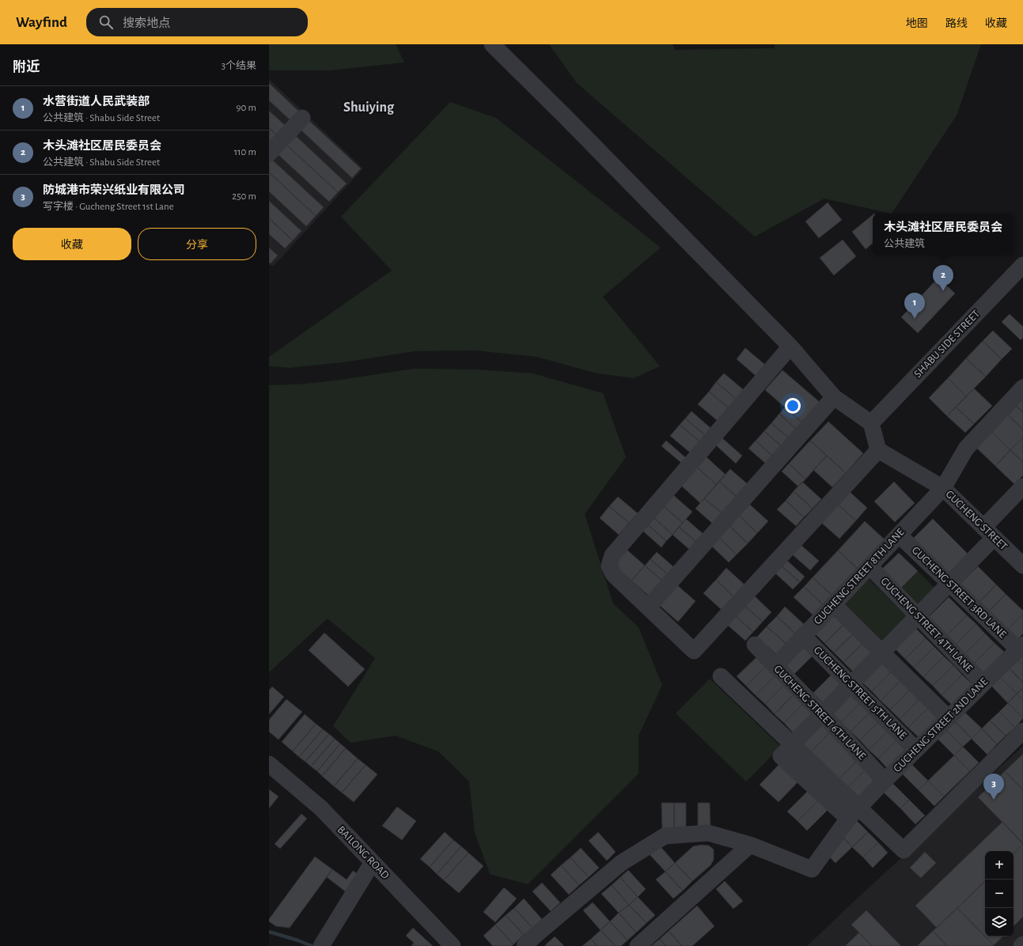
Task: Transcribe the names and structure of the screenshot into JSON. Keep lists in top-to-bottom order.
{
  "streets": {
    "street": [
      "SHABU SIDE STREET",
      "GUCHENG STREET",
      "GUCHENG STREET 8TH LANE",
      "GUCHENG STREET 3RD LANE",
      "GUCHENG STREET 4TH LANE",
      "GUCHENG STREET 5TH LANE",
      "GUCHENG STREET 6TH LANE",
      "GUCHENG STREET 2ND LANE",
      "BAILONG ROAD"
    ]
  },
  "crossings": [
    ["GUCHENG STREET", "GUCHENG STREET 8TH LANE"],
    ["GUCHENG STREET 8TH LANE", "GUCHENG STREET 3RD LANE"],
    ["GUCHENG STREET 8TH LANE", "GUCHENG STREET 4TH LANE"],
    ["GUCHENG STREET 8TH LANE", "GUCHENG STREET 5TH LANE"],
    ["GUCHENG STREET 8TH LANE", "GUCHENG STREET 6TH LANE"],
    ["GUCHENG STREET 3RD LANE", "GUCHENG STREET 2ND LANE"],
    ["GUCHENG STREET 4TH LANE", "GUCHENG STREET 2ND LANE"],
    ["GUCHENG STREET 5TH LANE", "GUCHENG STREET 2ND LANE"],
    ["GUCHENG STREET 6TH LANE", "GUCHENG STREET 2ND LANE"]
  ],
  "districts": ["Shuiying"],
  "page": {
    "header": "Wayfind",
    "search": "搜索地点",
    "nav": ["地图", "路线", "收藏"],
    "heading": ["附近", "3个结果"],
    "list": [
      {
        "mark": "1",
        "name": "水营街道人民武装部",
        "note": "公共建筑 · Shabu Side Street",
        "value": "90 m"
      },
      {
        "mark": "2",
        "name": "木头滩社区居民委员会",
        "note": "公共建筑 · Shabu Side Street",
        "value": "110 m"
      },
      {
        "mark": "3",
        "name": "防城港市荣兴纸业有限公司",
        "note": "写字楼 · Gucheng Street 1st Lane",
        "value": "250 m"
      }
    ],
    "popup": ["木头滩社区居民委员会", "公共建筑"],
    "buttons": ["收藏", "分享"],
    "pins": ["2", "1", "3"],
    "map_buttons": ["+", "−"]
  }
}
